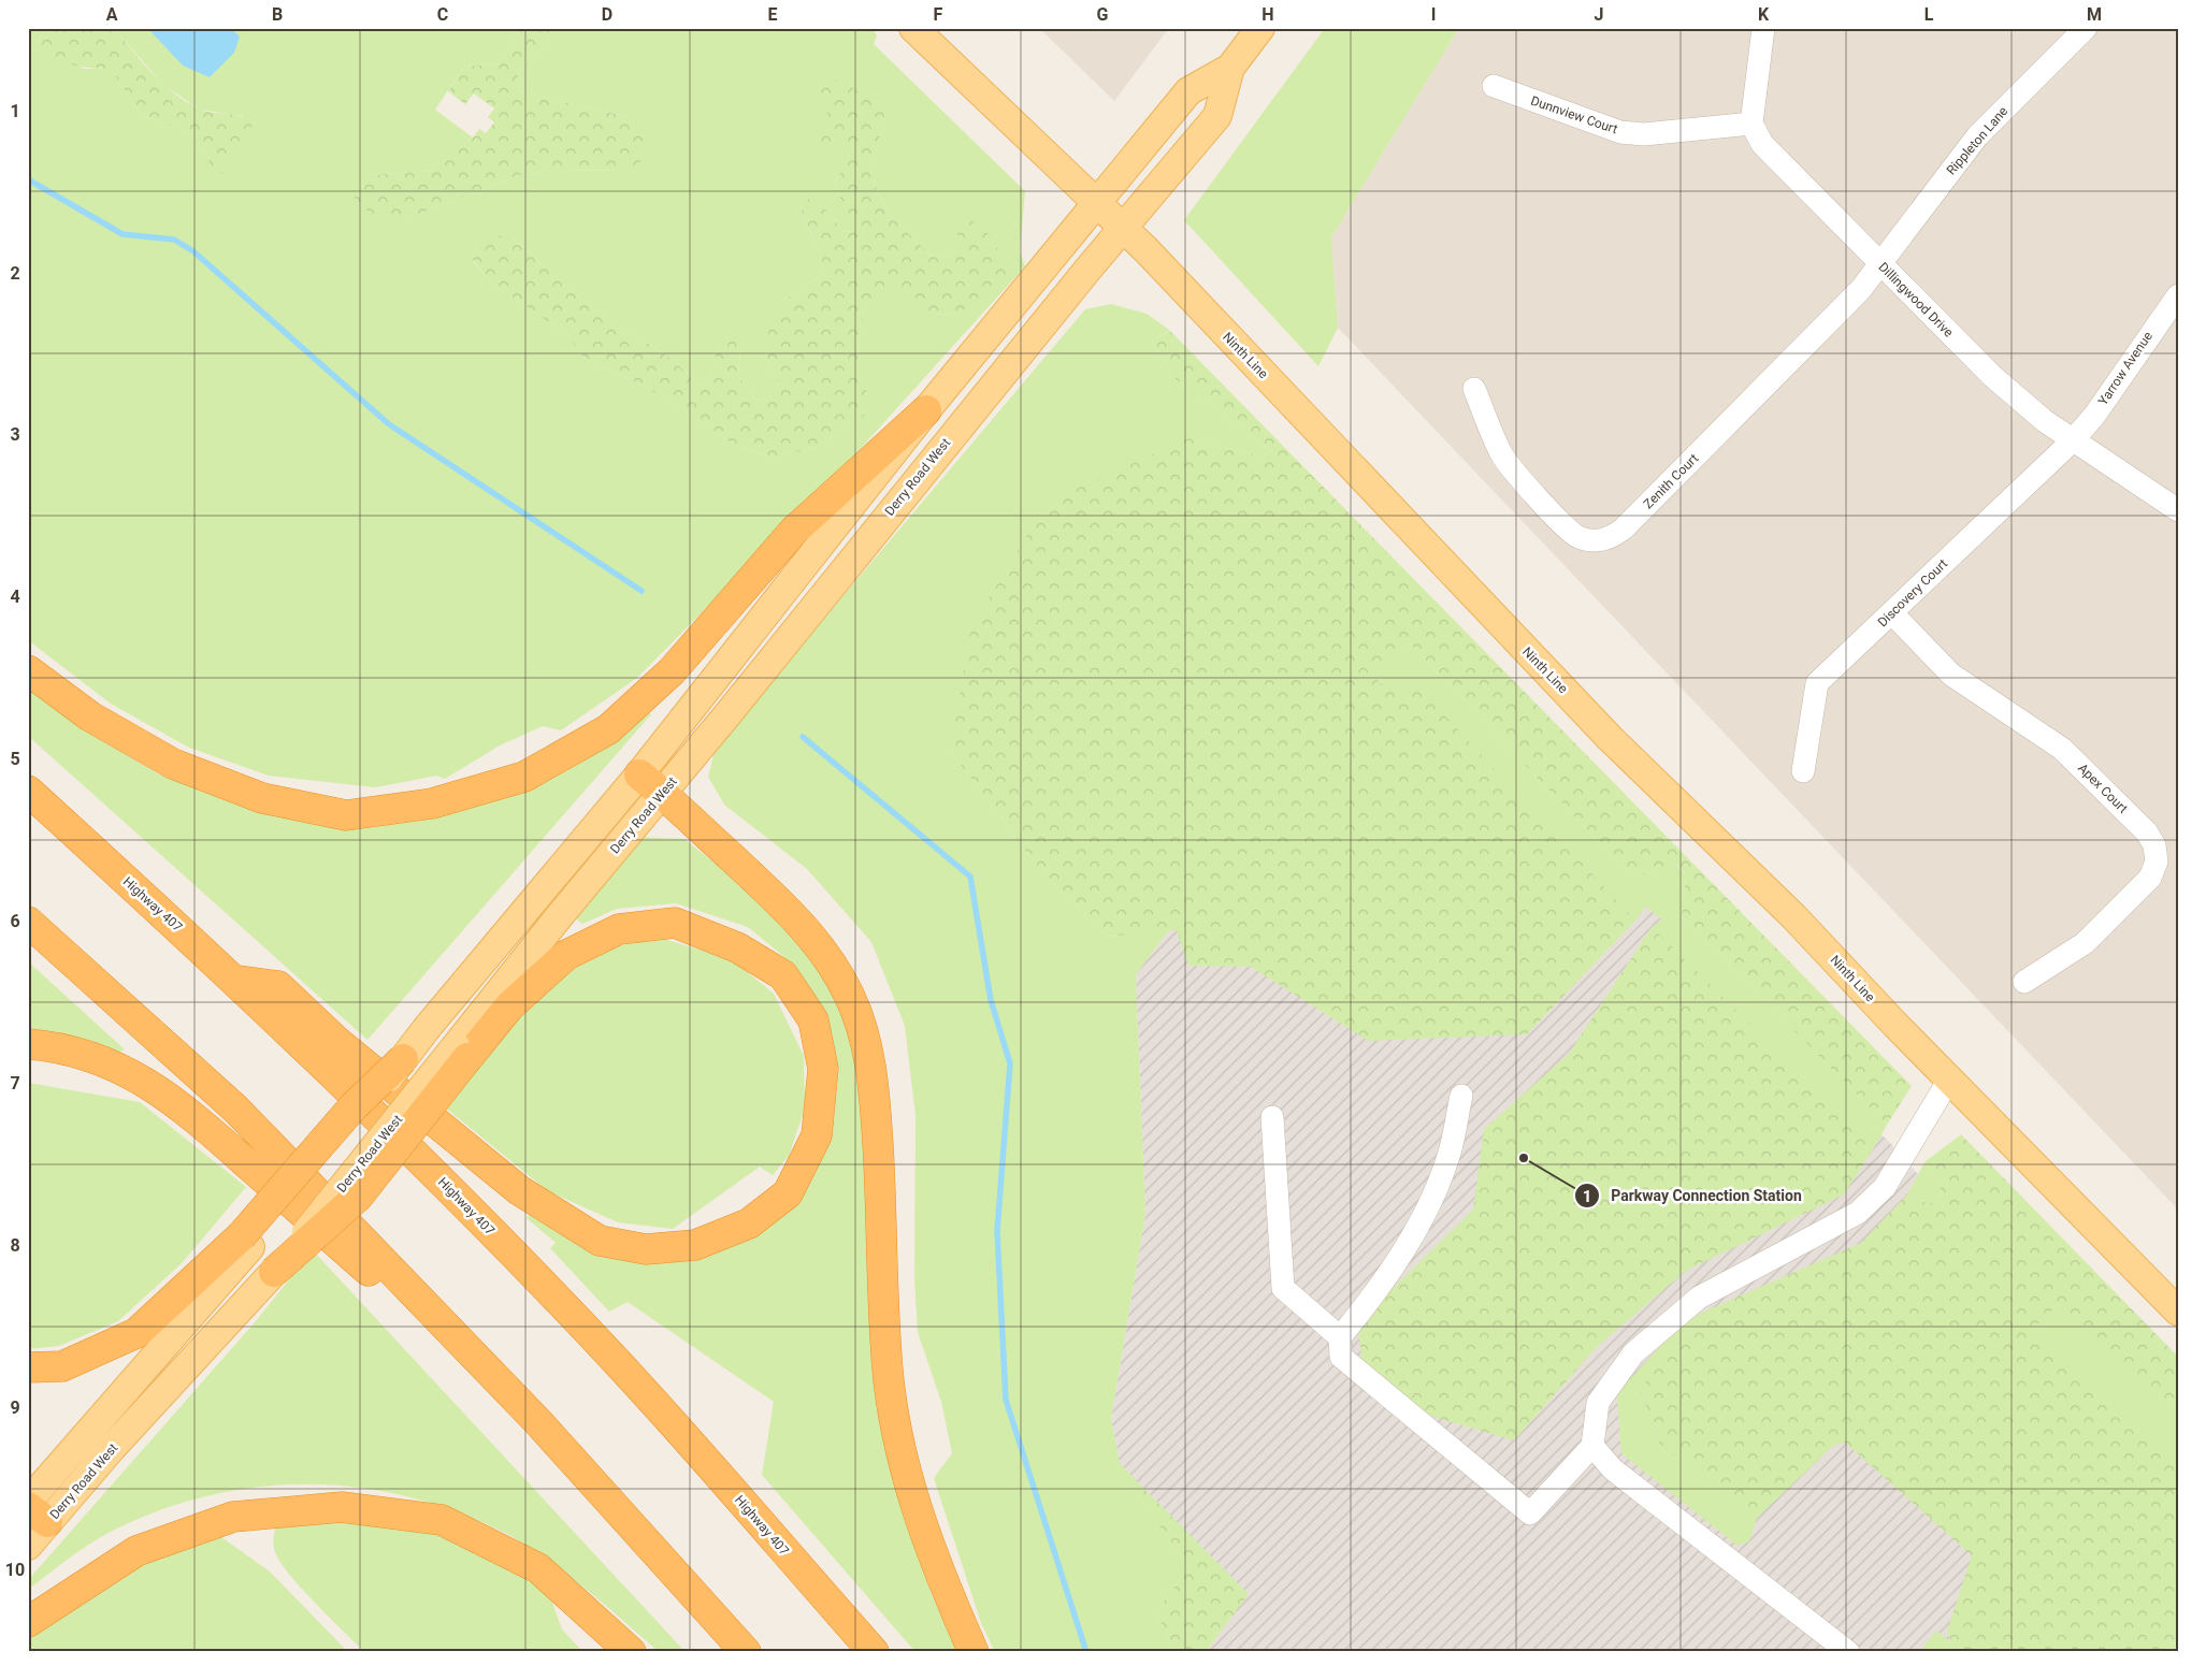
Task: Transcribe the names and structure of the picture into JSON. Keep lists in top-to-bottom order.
{
  "streets": {
    "highway": ["Highway 407"],
    "main road": ["Ninth Line", "Derry Road West"],
    "street": [
      "Dunnview Court",
      "Rippleton Lane",
      "Dillingwood Drive",
      "Yarrow Avenue",
      "Zenith Court",
      "Discovery Court",
      "Apex Court"
    ]
  },
  "crossings": [
    ["Dunnview Court", "Dillingwood Drive"],
    ["Rippleton Lane", "Dillingwood Drive"],
    ["Rippleton Lane", "Zenith Court"],
    ["Dillingwood Drive", "Yarrow Avenue"],
    ["Dillingwood Drive", "Zenith Court"],
    ["Dillingwood Drive", "Discovery Court"],
    ["Ninth Line", "Derry Road West"],
    ["Yarrow Avenue", "Discovery Court"],
    ["Discovery Court", "Apex Court"]
  ],
  "places": ["Parkway Connection Station"],
  "grid": {
    "columns": [
      "A",
      "B",
      "C",
      "D",
      "E",
      "F",
      "G",
      "H",
      "I",
      "J",
      "K",
      "L",
      "M"
    ],
    "rows": [
      "1",
      "2",
      "3",
      "4",
      "5",
      "6",
      "7",
      "8",
      "9",
      "10"
    ]
  }
}
